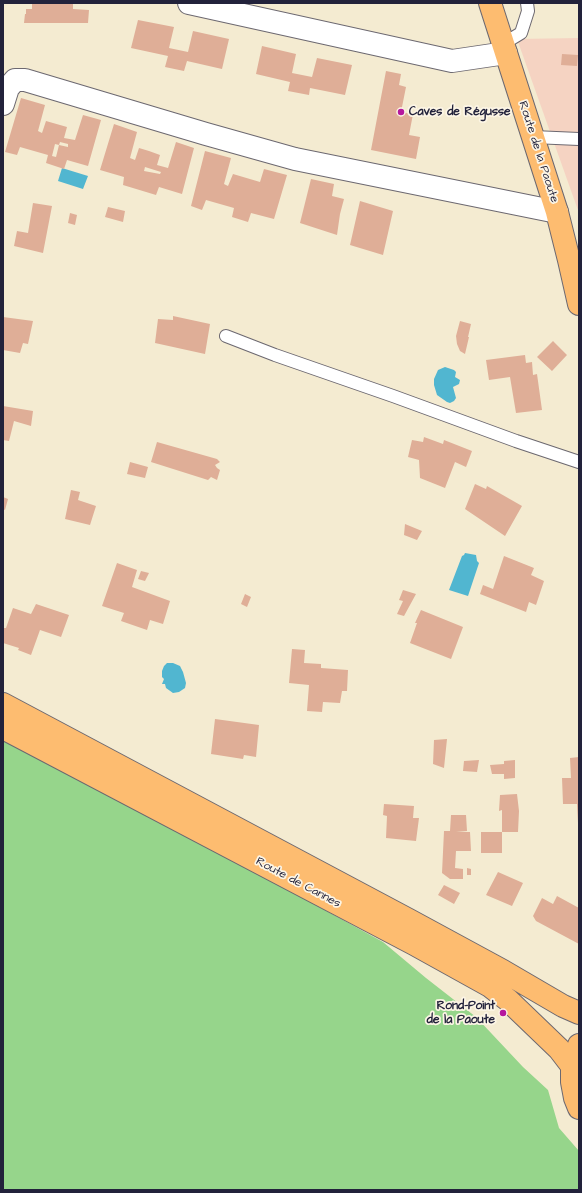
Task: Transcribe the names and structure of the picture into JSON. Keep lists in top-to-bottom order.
{
  "streets": {
    "main road": ["Route de la Paoute", "Route de Cannes"]
  },
  "places": ["Caves de Régusse", "Rond-Point de la Paoute"]
}
